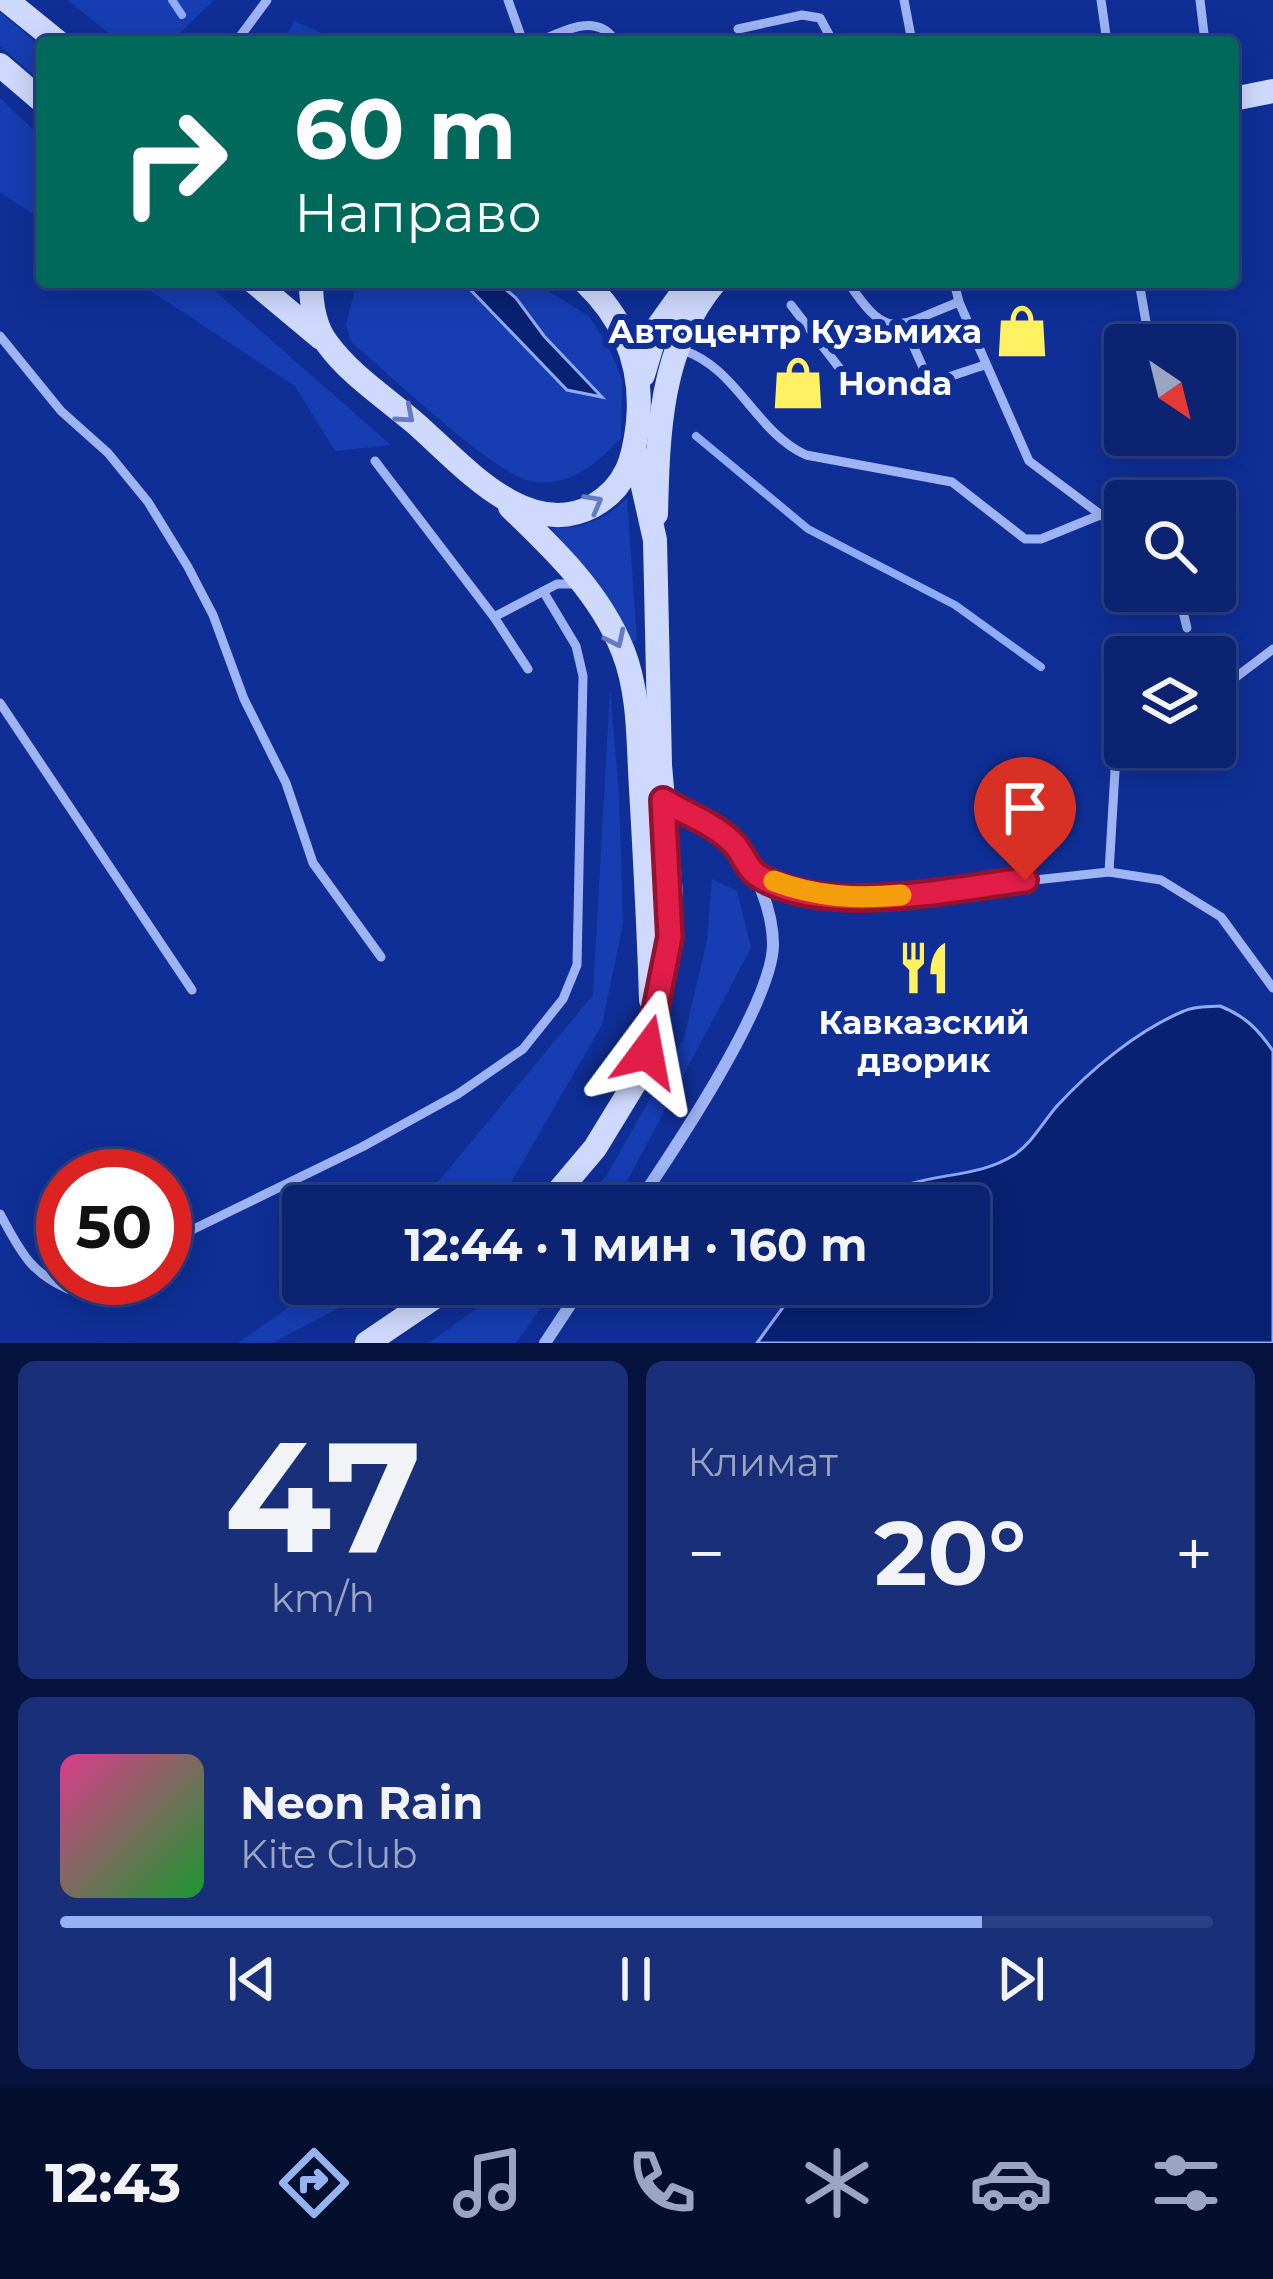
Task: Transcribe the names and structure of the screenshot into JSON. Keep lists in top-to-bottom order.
{
  "places": {
    "shop": ["Автоцентр Кузьмиха", "Honda"],
    "restaurant": ["Кавказский дворик"]
  },
  "north": "bottom right",
  "page": {
    "turn": ["60 m", "Направо"],
    "limit": "50",
    "trip": "12:44 · 1 мин · 160 m",
    "tile": [
      ["47", "km/h"],
      "Климат"
    ],
    "heat": ["−", "20°", "+"],
    "song": ["Neon Rain", "Kite Club"],
    "tabs": "12:43"
  }
}
